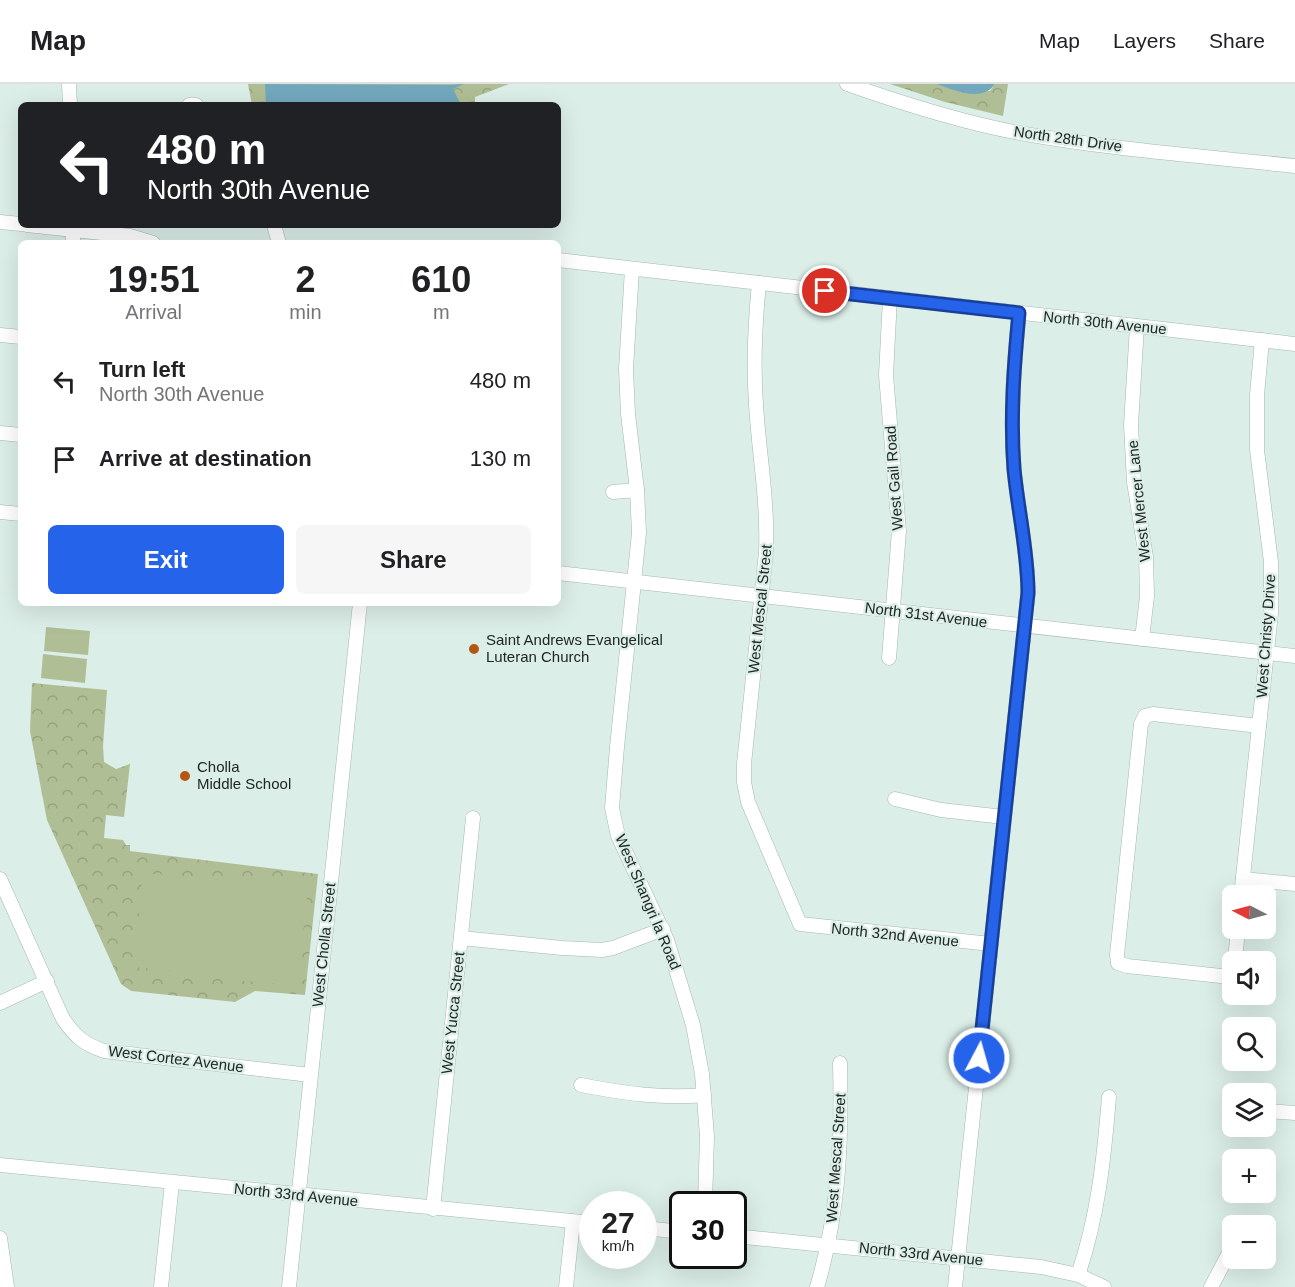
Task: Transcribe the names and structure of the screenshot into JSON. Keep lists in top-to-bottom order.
{
  "streets": {
    "street": [
      "North 28th Drive",
      "North 30th Avenue",
      "West Gail Road",
      "West Mercer Lane",
      "West Mescal Street",
      "North 31st Avenue",
      "West Christy Drive",
      "West Shangri la Road",
      "North 32nd Avenue",
      "West Cholla Street",
      "West Yucca Street",
      "West Cortez Avenue",
      "North 33rd Avenue"
    ]
  },
  "crossings": [
    ["North 30th Avenue", "West Gail Road"],
    ["North 30th Avenue", "West Mercer Lane"],
    ["North 30th Avenue", "West Mescal Street"],
    ["North 30th Avenue", "West Christy Drive"],
    ["North 30th Avenue", "West Shangri la Road"],
    ["West Gail Road", "North 31st Avenue"],
    ["West Mercer Lane", "North 31st Avenue"],
    ["West Mescal Street", "North 31st Avenue"],
    ["West Mescal Street", "North 32nd Avenue"],
    ["West Mescal Street", "North 33rd Avenue"],
    ["North 31st Avenue", "West Christy Drive"],
    ["North 31st Avenue", "West Shangri la Road"],
    ["West Cholla Street", "West Cortez Avenue"],
    ["West Cholla Street", "North 33rd Avenue"],
    ["West Yucca Street", "North 33rd Avenue"]
  ],
  "places": ["Saint Andrews Evangelical Luteran Church", "Cholla Middle School"],
  "north": "left",
  "page": {
    "header": "Map",
    "nav": ["Map", "Layers", "Share"],
    "turn": ["480 m", "North 30th Avenue"],
    "eta": [
      "19:51",
      "Arrival",
      "2",
      "min",
      "610",
      "m"
    ],
    "list": [
      {
        "name": "Turn left",
        "note": "North 30th Avenue",
        "value": "480 m"
      },
      {
        "name": "Arrive at destination",
        "value": "130 m"
      }
    ],
    "buttons": ["Exit", "Share"],
    "map_buttons": ["+", "−"],
    "speed": "27 km/h",
    "limit": "30"
  }
}
